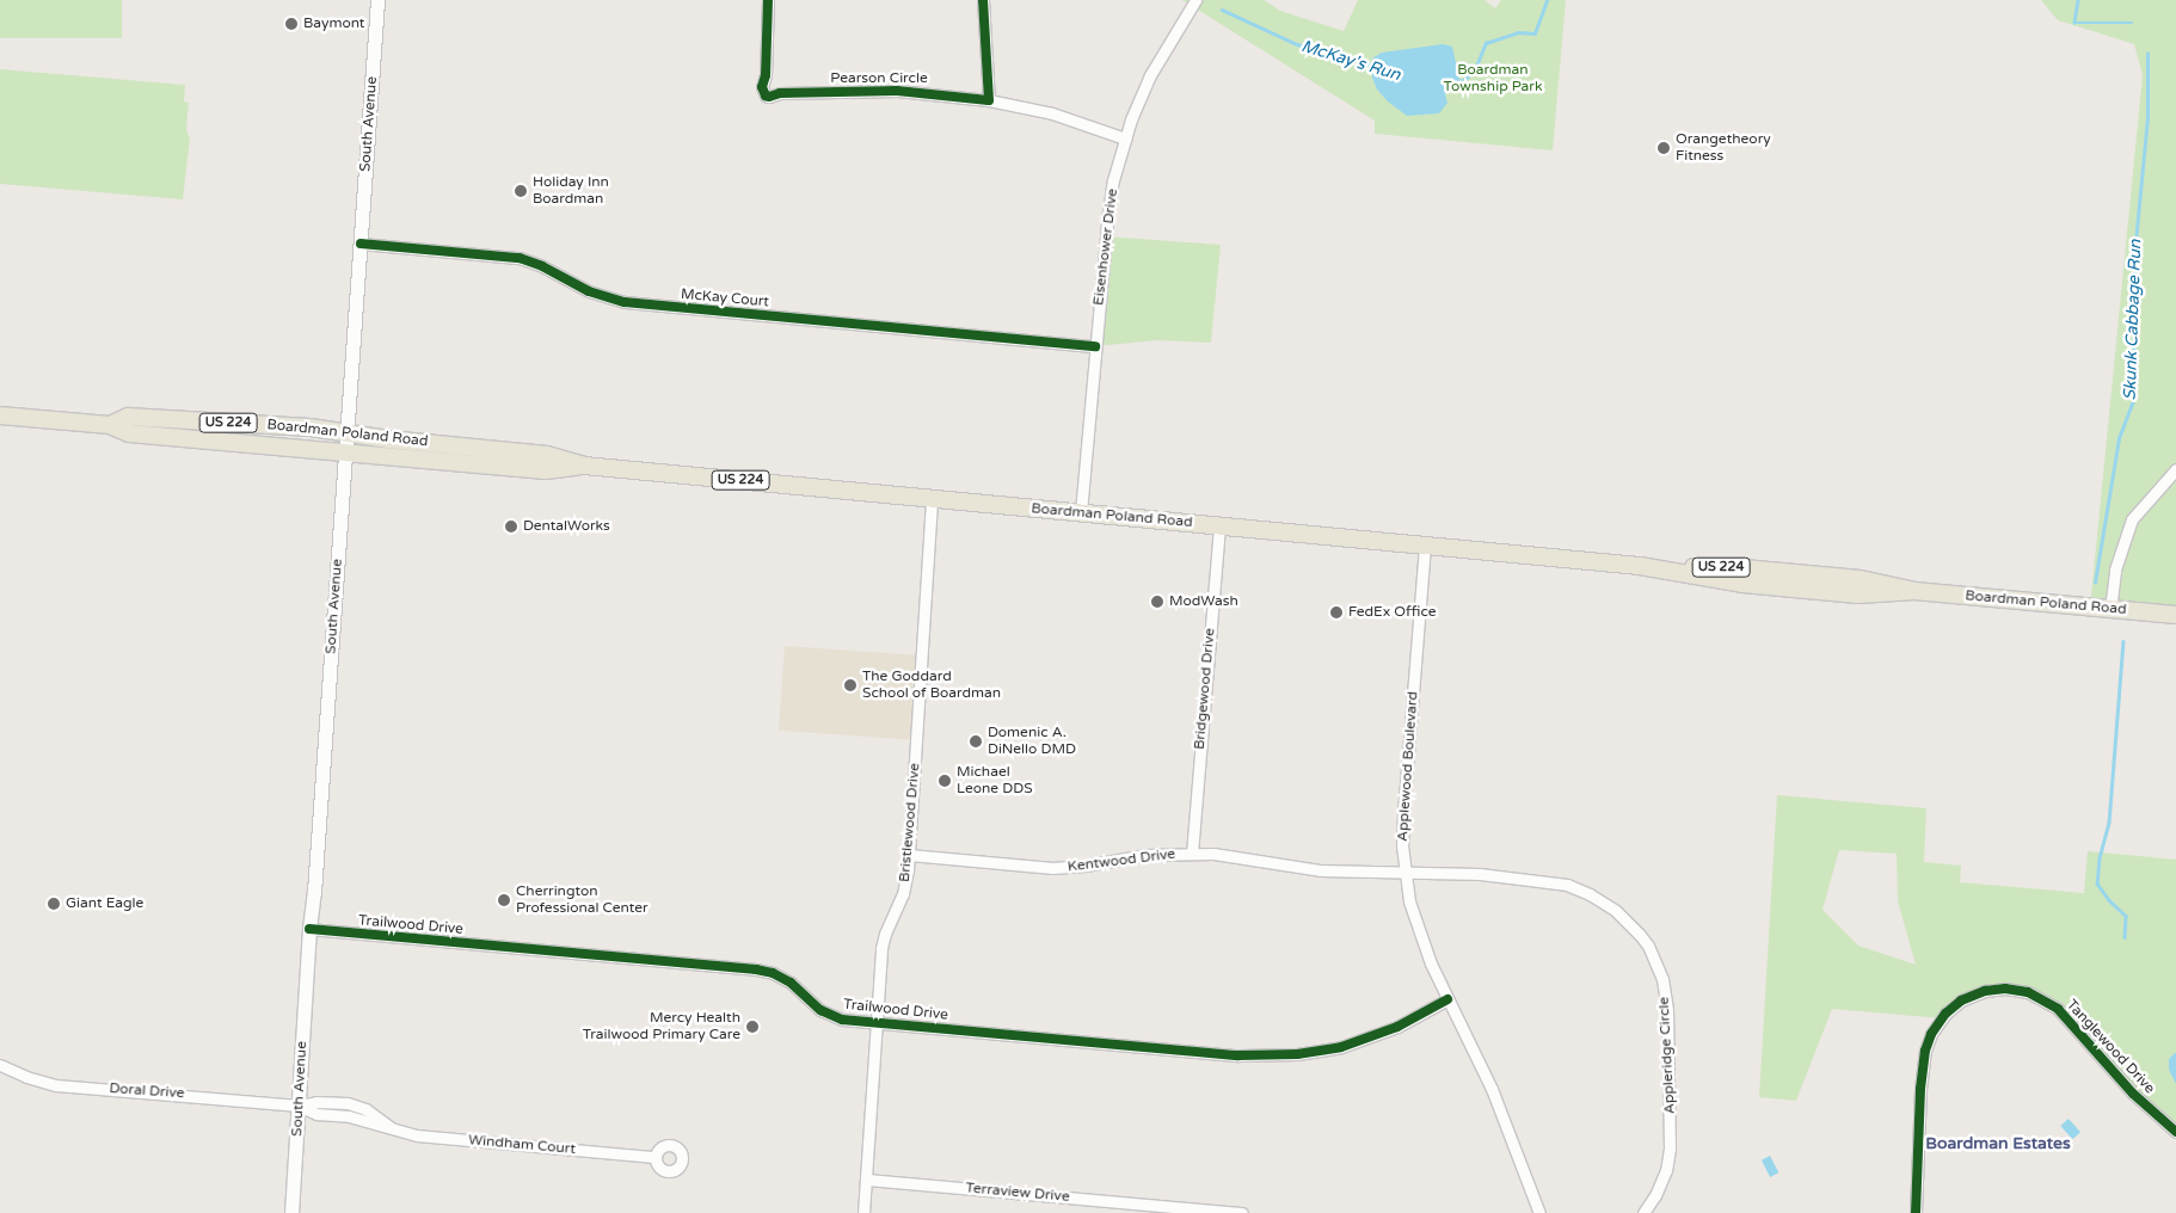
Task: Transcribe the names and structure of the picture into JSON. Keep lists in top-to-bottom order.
{
  "streets": {
    "main road": ["South Avenue", "US 224", "Boardman Poland Road"],
    "street": [
      "Pearson Circle",
      "Eisenhower Drive",
      "McKay Court",
      "Bridgewood Drive",
      "Applewood Boulevard",
      "Bristlewood Drive",
      "Kentwood Drive",
      "Trailwood Drive",
      "Tanglewood Drive",
      "Appleridge Circle",
      "Doral Drive",
      "Windham Court",
      "Terraview Drive"
    ]
  },
  "crossings": [
    ["Pearson Circle", "Eisenhower Drive"],
    ["South Avenue", "McKay Court"],
    ["South Avenue", "Boardman Poland Road"],
    ["South Avenue", "Trailwood Drive"],
    ["South Avenue", "Doral Drive"],
    ["South Avenue", "Windham Court"],
    ["Eisenhower Drive", "McKay Court"],
    ["Eisenhower Drive", "Boardman Poland Road"],
    ["Boardman Poland Road", "Bridgewood Drive"],
    ["Boardman Poland Road", "Applewood Boulevard"],
    ["Boardman Poland Road", "Bristlewood Drive"],
    ["Bridgewood Drive", "Kentwood Drive"],
    ["Applewood Boulevard", "Kentwood Drive"],
    ["Applewood Boulevard", "Trailwood Drive"],
    ["Applewood Boulevard", "Appleridge Circle"],
    ["Bristlewood Drive", "Kentwood Drive"],
    ["Bristlewood Drive", "Trailwood Drive"],
    ["Bristlewood Drive", "Terraview Drive"],
    ["Kentwood Drive", "Appleridge Circle"],
    ["Doral Drive", "Windham Court"]
  ],
  "districts": ["Boardman Estates"],
  "water": ["McKay's Run", "Skunk Cabbage Run"],
  "parks": ["Boardman Township Park"],
  "places": [
    "Baymont",
    "Orangetheory Fitness",
    "Holiday Inn Boardman",
    "DentalWorks",
    "ModWash",
    "FedEx Office",
    "The Goddard School of Boardman",
    "Domenic A. DiNello DMD",
    "Michael Leone DDS",
    "Cherrington Professional Center",
    "Giant Eagle",
    "Mercy Health Trailwood Primary Care"
  ]
}
